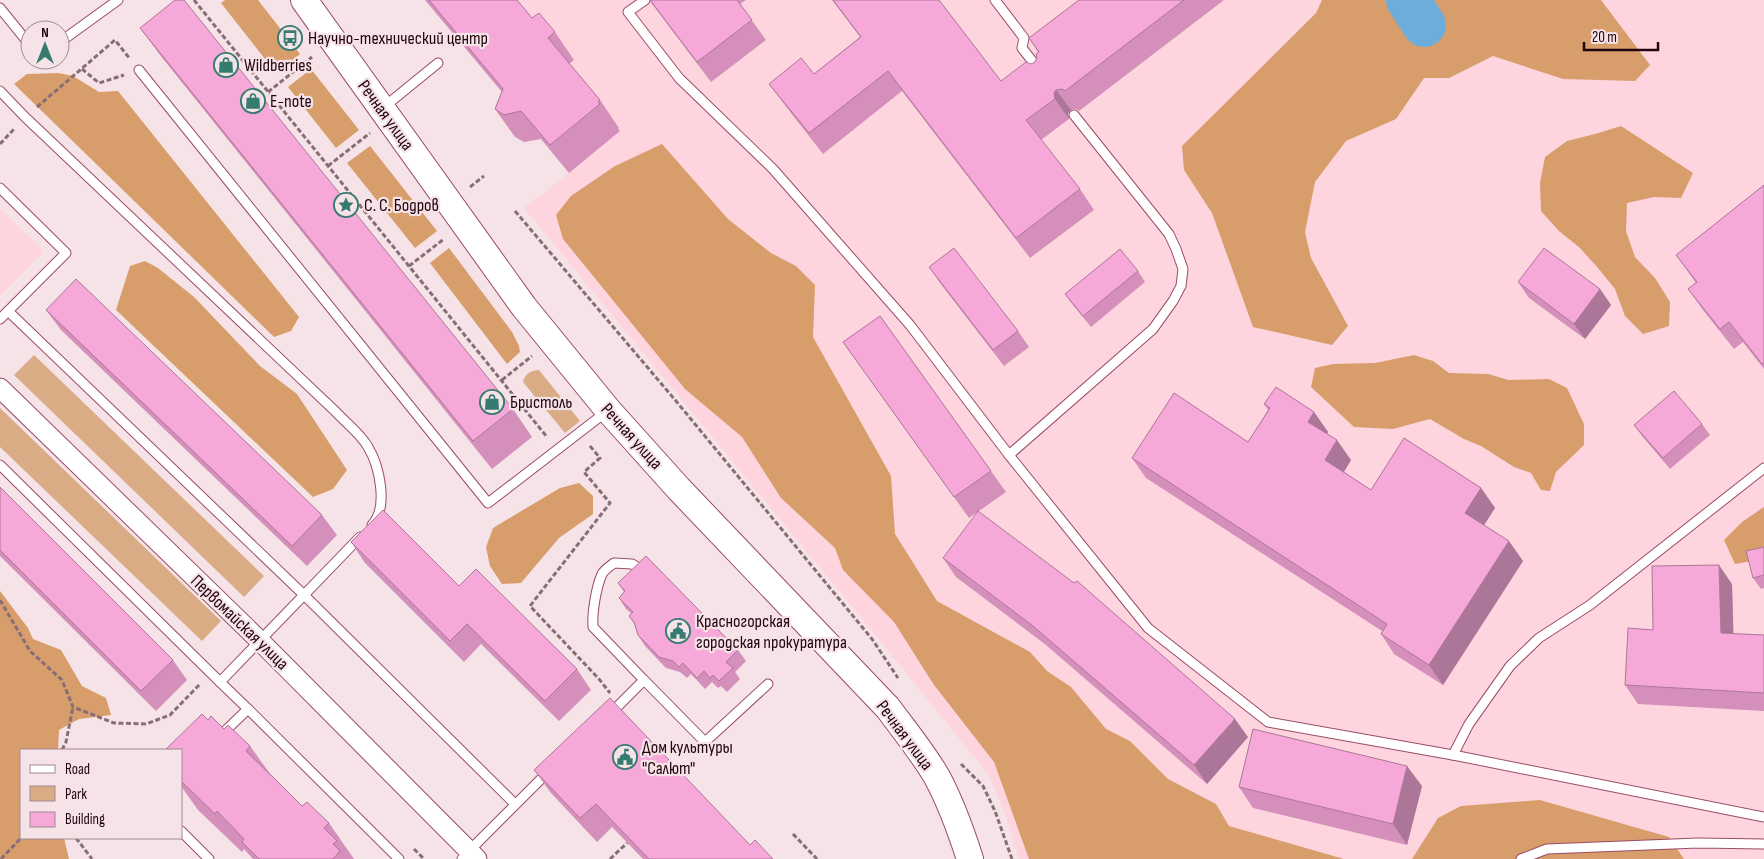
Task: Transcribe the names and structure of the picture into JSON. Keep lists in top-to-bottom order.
{
  "streets": {
    "main road": ["Речная улица"],
    "street": ["Первомайская улица"]
  },
  "places": {
    "bus stop": ["Научно-технический центр"],
    "shop": ["Wildberries", "E-note", "Бристоль"],
    "place": ["С. С. Бодров"],
    "public building": ["Красногорская городская прокуратура", "Дом культуры \"Салют\""]
  },
  "legend": ["Road", "Park", "Building"],
  "scale_bar": "20 m",
  "north": "top"
}
